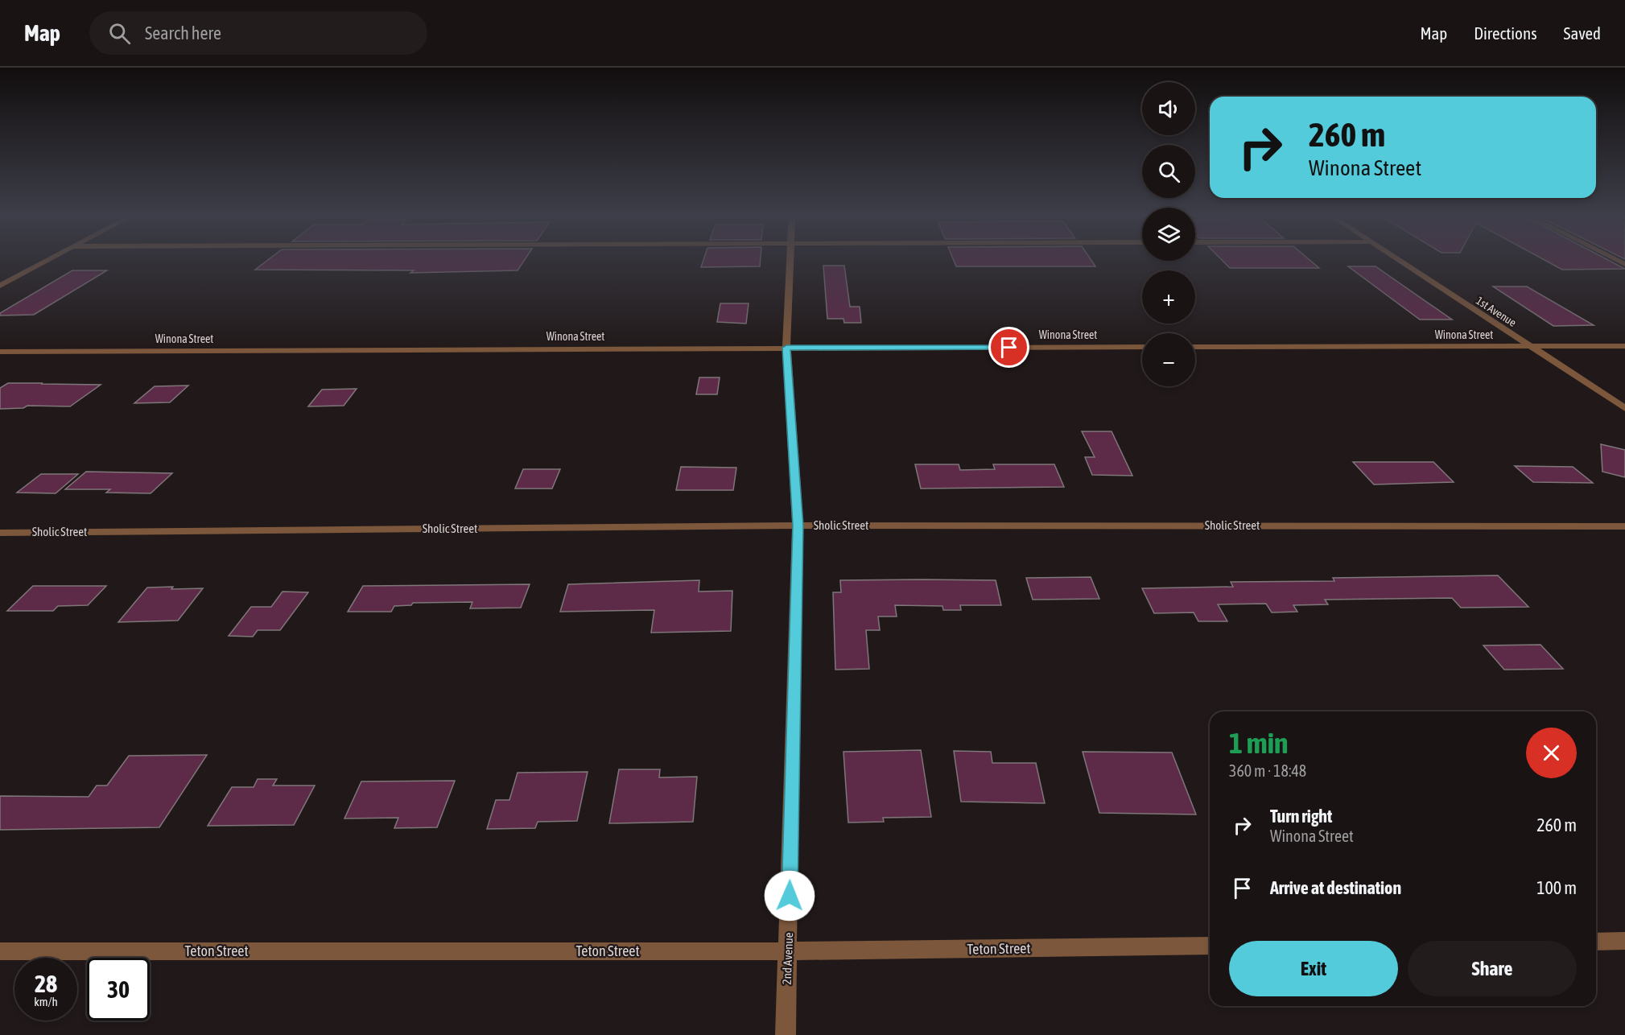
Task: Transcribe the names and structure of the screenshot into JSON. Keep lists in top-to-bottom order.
{
  "streets": {
    "street": [
      "1st Avenue",
      "Winona Street",
      "Sholic Street",
      "Teton Street",
      "2nd Avenue"
    ]
  },
  "crossings": [
    ["1st Avenue", "Winona Street"],
    ["Winona Street", "2nd Avenue"],
    ["Sholic Street", "2nd Avenue"],
    ["Teton Street", "2nd Avenue"]
  ],
  "page": {
    "header": "Map",
    "search": "Search here",
    "nav": ["Map", "Directions", "Saved"],
    "map_buttons": ["+", "−"],
    "turn": ["260 m", "Winona Street"],
    "heading": ["1 min", "360 m · 18:48"],
    "list": [
      {
        "name": "Turn right",
        "note": "Winona Street",
        "value": "260 m"
      },
      {
        "name": "Arrive at destination",
        "value": "100 m"
      }
    ],
    "buttons": ["Exit", "Share"],
    "speed": "28 km/h",
    "limit": "30"
  }
}
